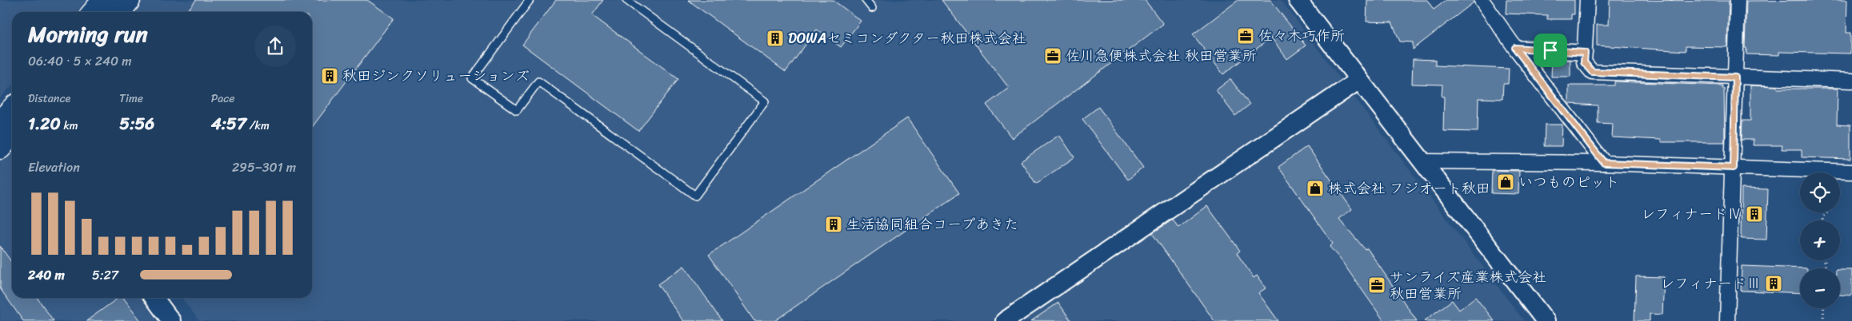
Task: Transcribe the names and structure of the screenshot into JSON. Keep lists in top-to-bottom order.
{
  "places": {
    "office": ["佐々木巧作所", "佐川急便株式会社 秋田営業所", "サンライズ産業株式会社 秋田営業所"],
    "building": [
      "DOWAセミコンダクター秋田株式会社",
      "秋田ジンクソリューションズ",
      "レフィナードⅣ",
      "生活協同組合コープあきた",
      "レフィナードⅢ"
    ],
    "shop": ["いつものピット", "株式会社 フジオート秋田"]
  },
  "page": {
    "heading": ["Morning run", "06:40 · 5 × 240 m"],
    "stats": [
      ["Distance", "1.20 km"],
      ["Time", "5:56"],
      ["Pace", "4:57 /km"]
    ],
    "chart": ["Elevation", "295–301 m"],
    "map_buttons": ["+", "−"],
    "list": [
      {
        "name": "240 m",
        "note": "5:27"
      }
    ]
  }
}
